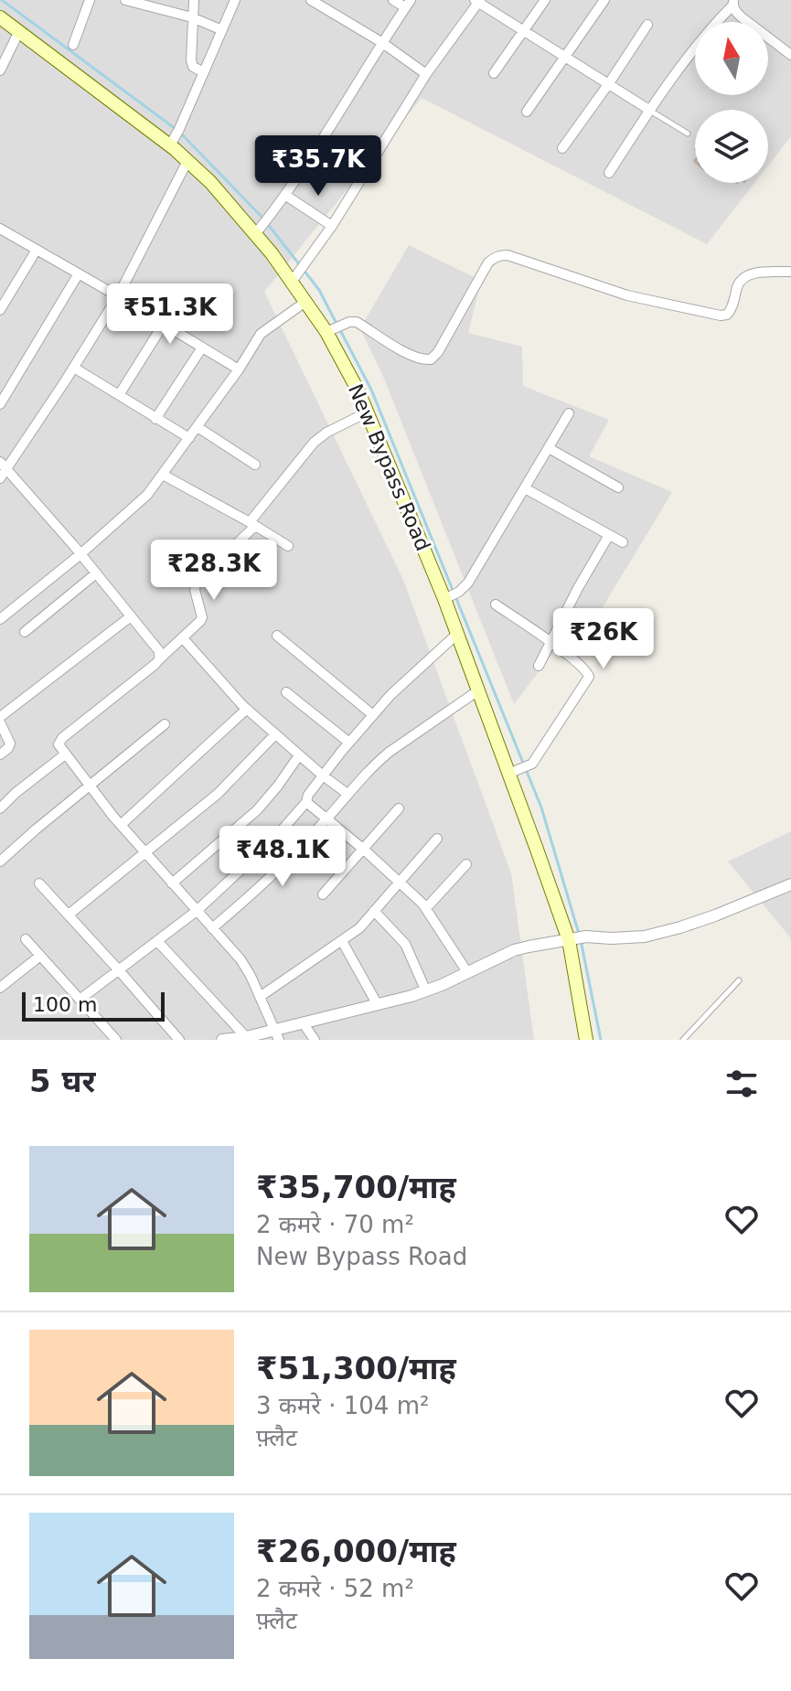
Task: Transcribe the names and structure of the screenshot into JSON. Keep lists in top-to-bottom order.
{
  "streets": {
    "main road": ["New Bypass Road"]
  },
  "scale_bar": "100 m",
  "north": "top",
  "page": {
    "price": [
      "₹35.7K",
      "₹51.3K",
      "₹28.3K",
      "₹26K",
      "₹48.1K"
    ],
    "scale": "100 m",
    "heading": "5 घर",
    "list": [
      {
        "name": "₹35,700/माह",
        "note": "2 कमरे · 70 m² · New Bypass Road"
      },
      {
        "name": "₹51,300/माह",
        "note": "3 कमरे · 104 m² · फ़्लैट"
      },
      {
        "name": "₹26,000/माह",
        "note": "2 कमरे · 52 m² · फ़्लैट"
      }
    ]
  }
}
